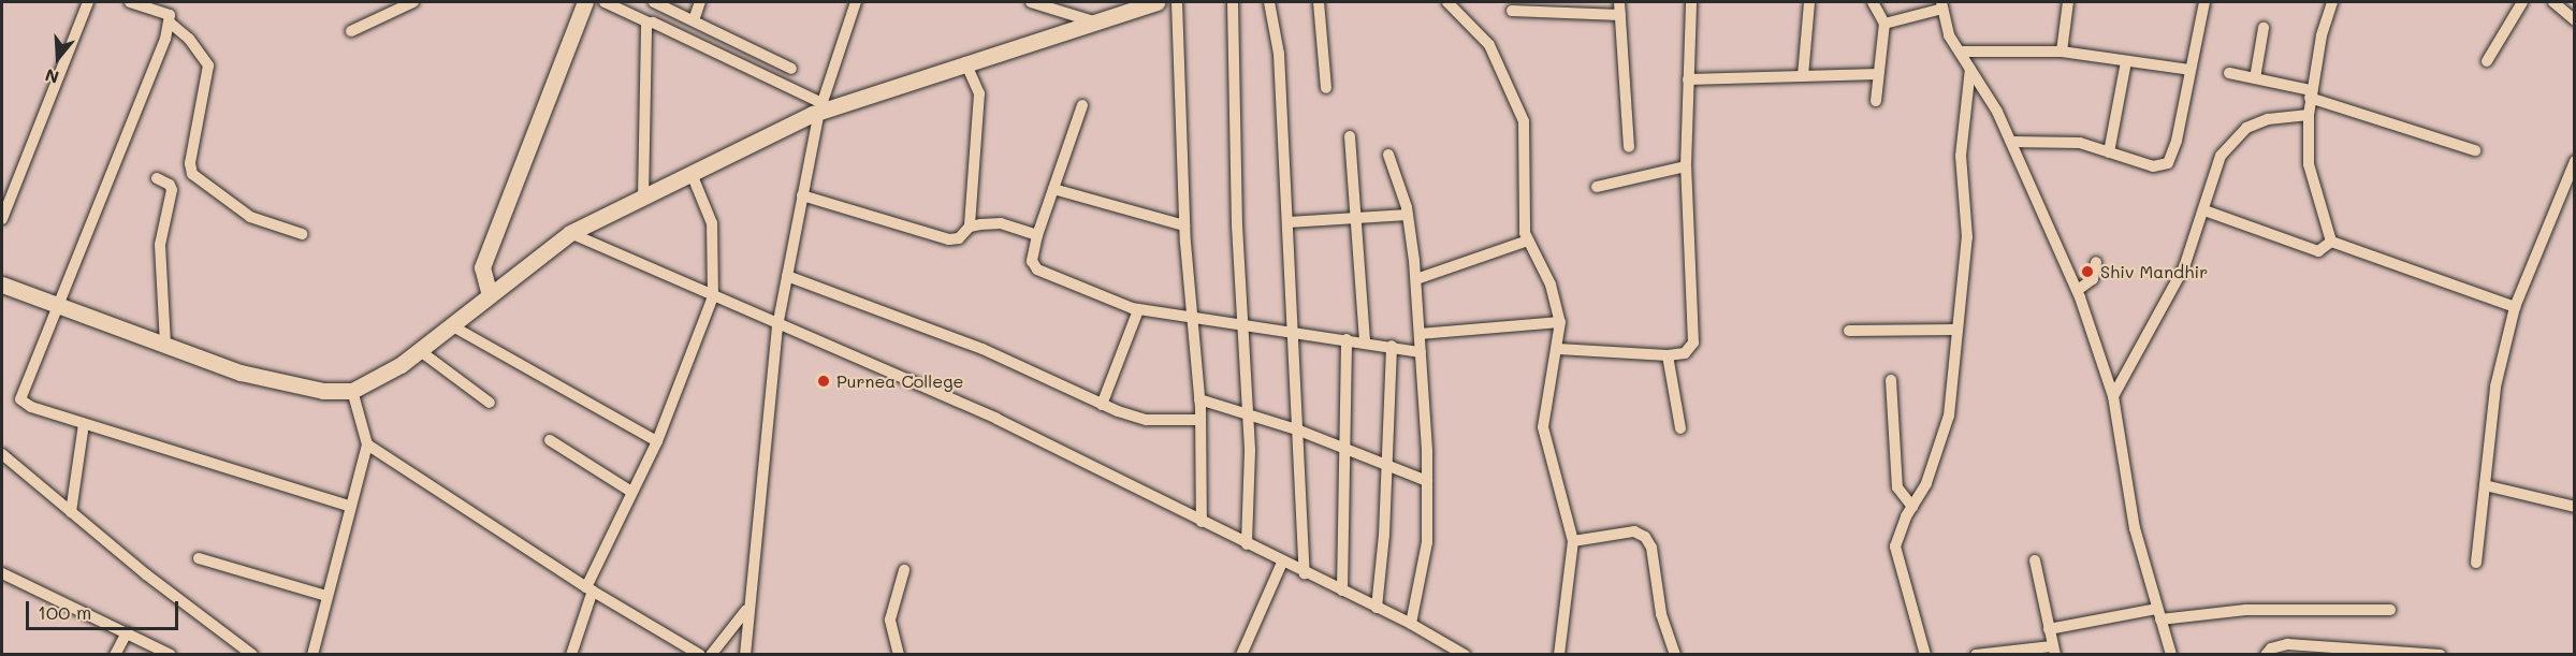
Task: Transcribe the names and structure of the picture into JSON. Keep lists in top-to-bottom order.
{
  "places": ["Shiv Mandhir", "Purnea College"],
  "scale_bar": "100 m",
  "north": "bottom"
}
